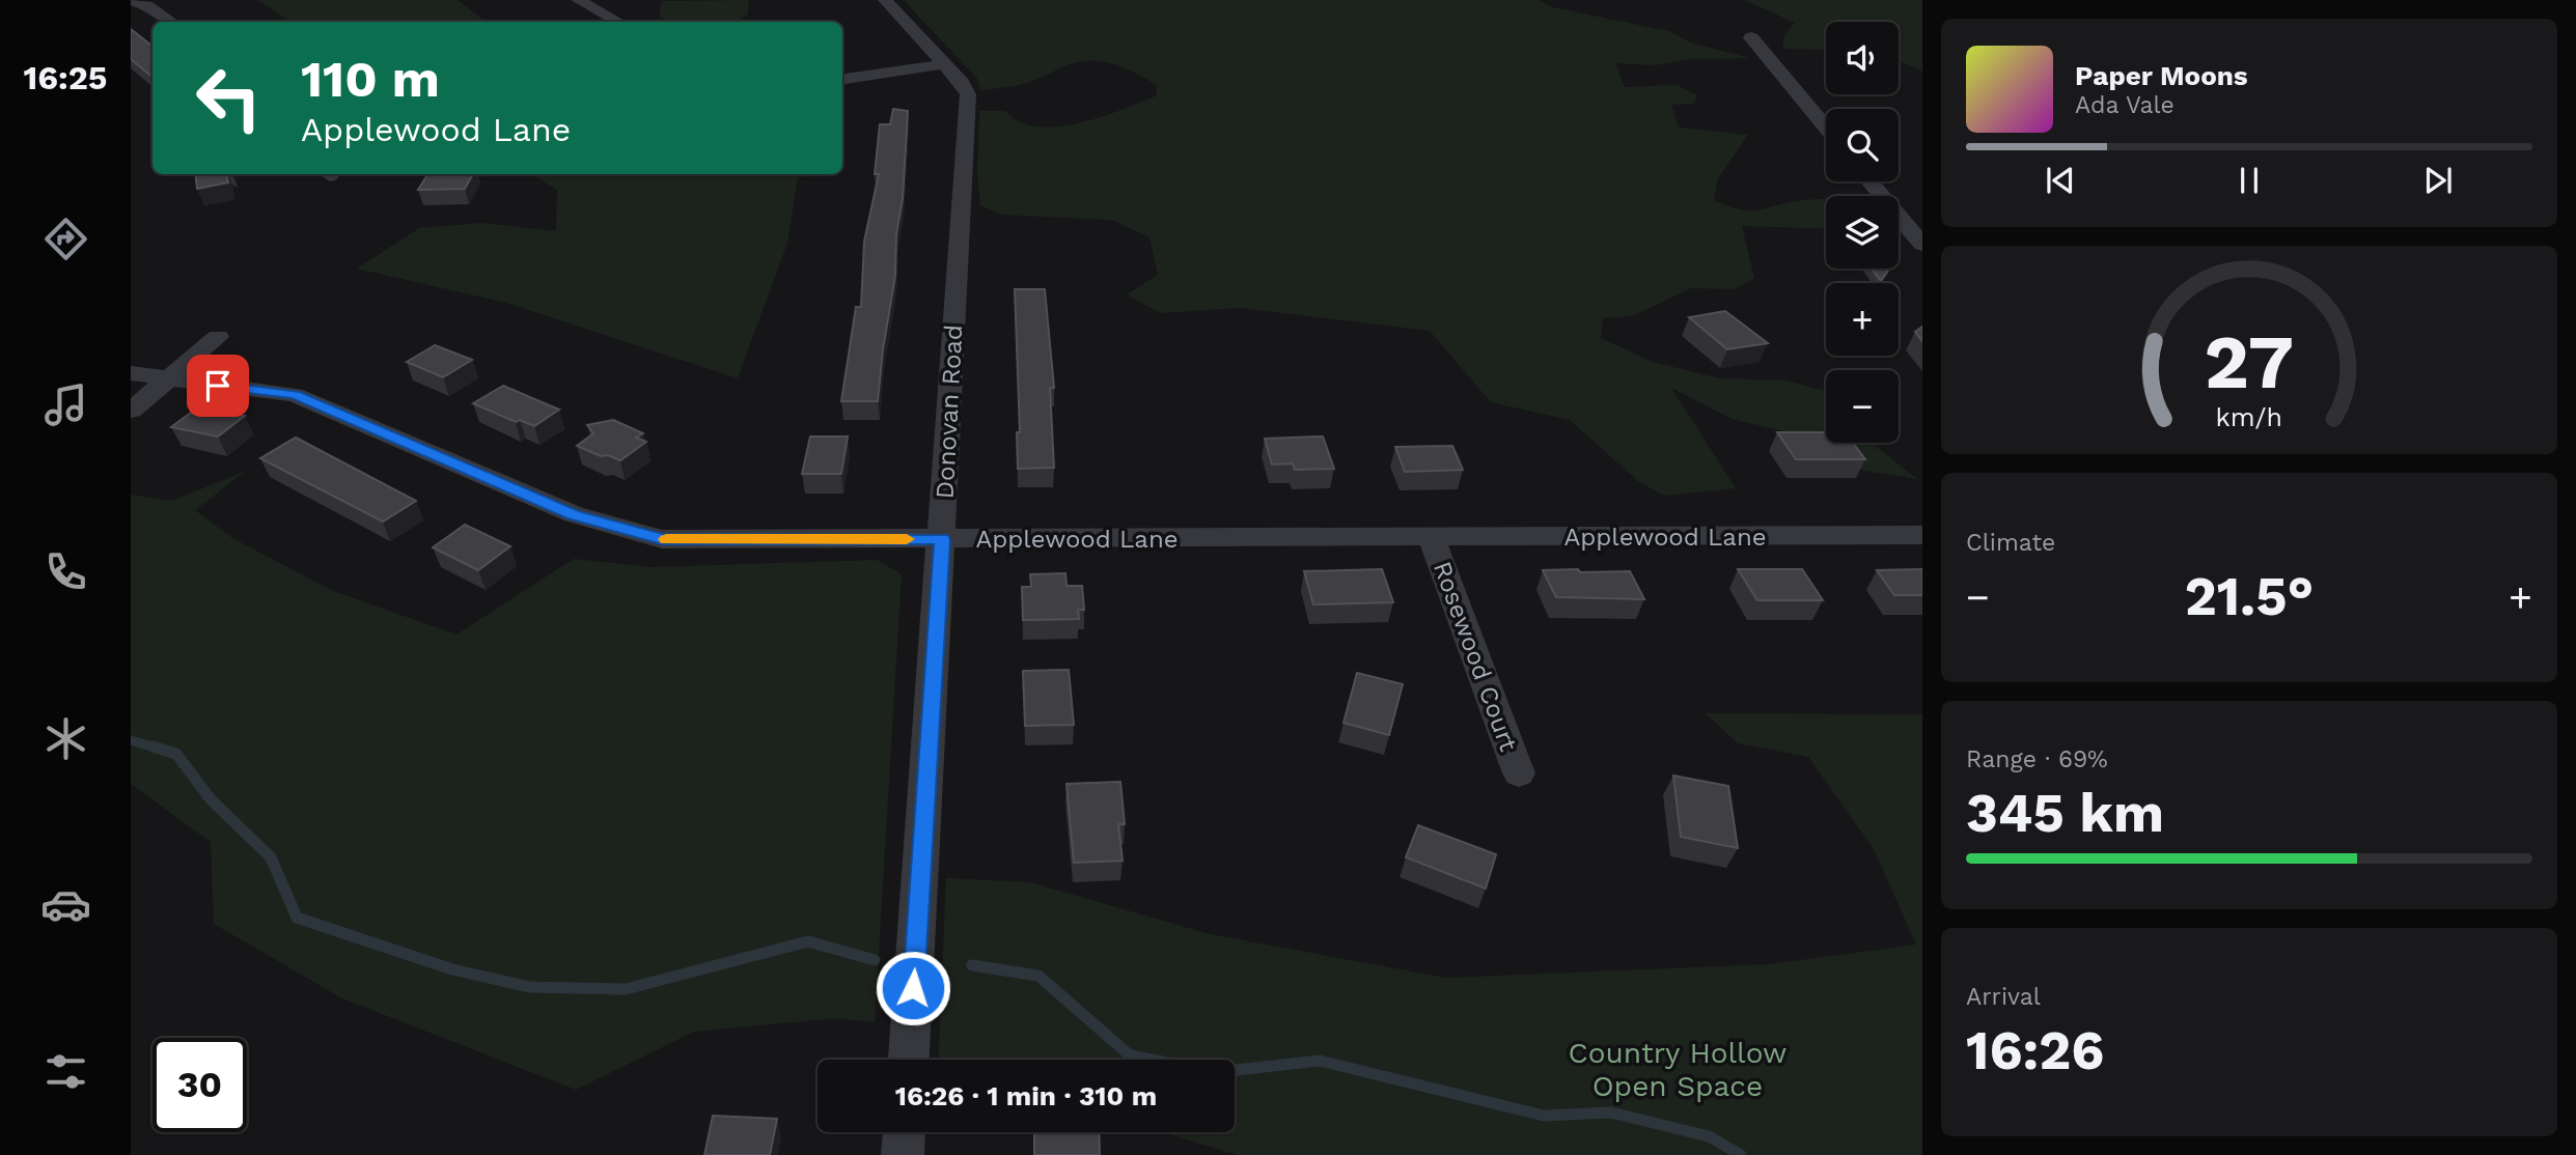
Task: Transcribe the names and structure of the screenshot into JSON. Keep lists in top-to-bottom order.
{
  "streets": {
    "street": ["Donovan Road", "Applewood Lane", "Rosewood Court"]
  },
  "crossings": [
    ["Donovan Road", "Applewood Lane"],
    ["Applewood Lane", "Rosewood Court"]
  ],
  "parks": ["Country Hollow Open Space"],
  "page": {
    "tabs": "16:25",
    "map_buttons": ["+", "−"],
    "turn": ["110 m", "Applewood Lane"],
    "song": ["Paper Moons", "Ada Vale"],
    "tile": [
      "Climate",
      ["Range · 69%", "345 km"],
      ["Arrival", "16:26"]
    ],
    "heat": ["−", "21.5°", "+"],
    "limit": "30",
    "trip": "16:26 · 1 min · 310 m",
    "gauge": ["27", "km/h"]
  }
}
